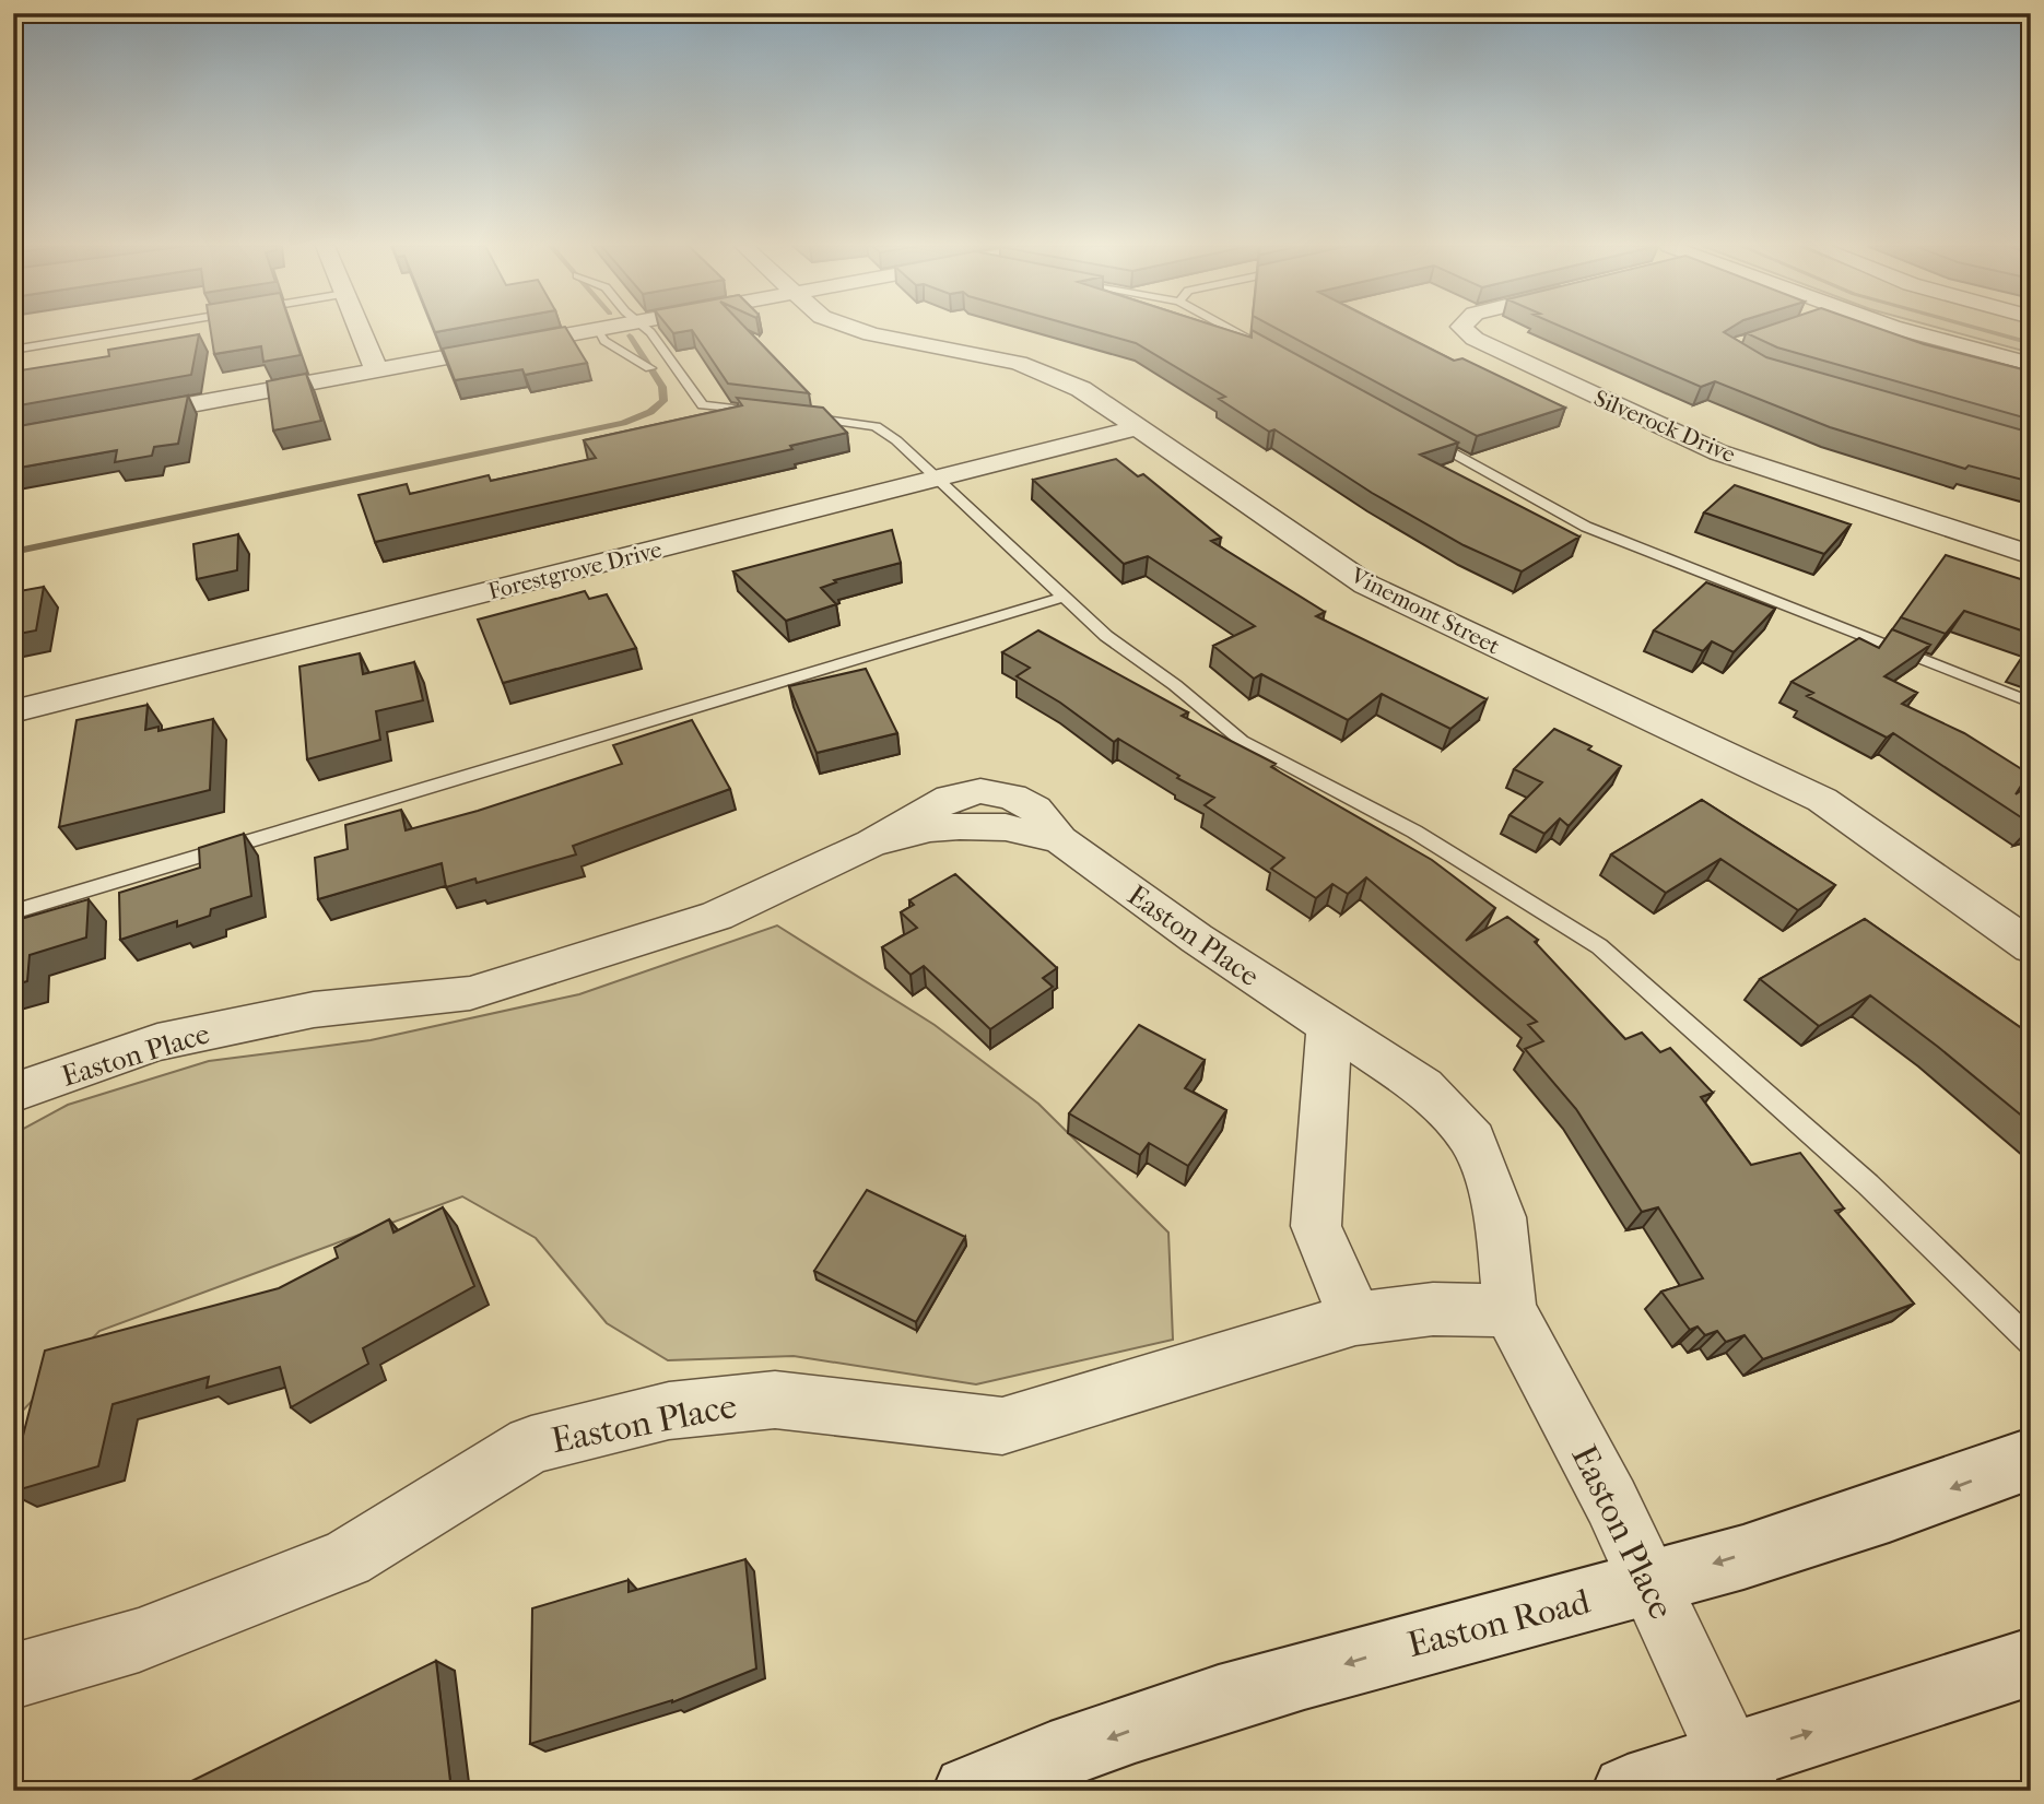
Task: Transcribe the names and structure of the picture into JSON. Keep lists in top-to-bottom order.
{
  "streets": {
    "main road": ["Easton Road"],
    "street": [
      "Silverock Drive",
      "Forestgrove Drive",
      "Vinemont Street",
      "Easton Place"
    ]
  },
  "crossings": [
    ["Forestgrove Drive", "Vinemont Street"],
    ["Easton Place", "Easton Road"]
  ]
}
